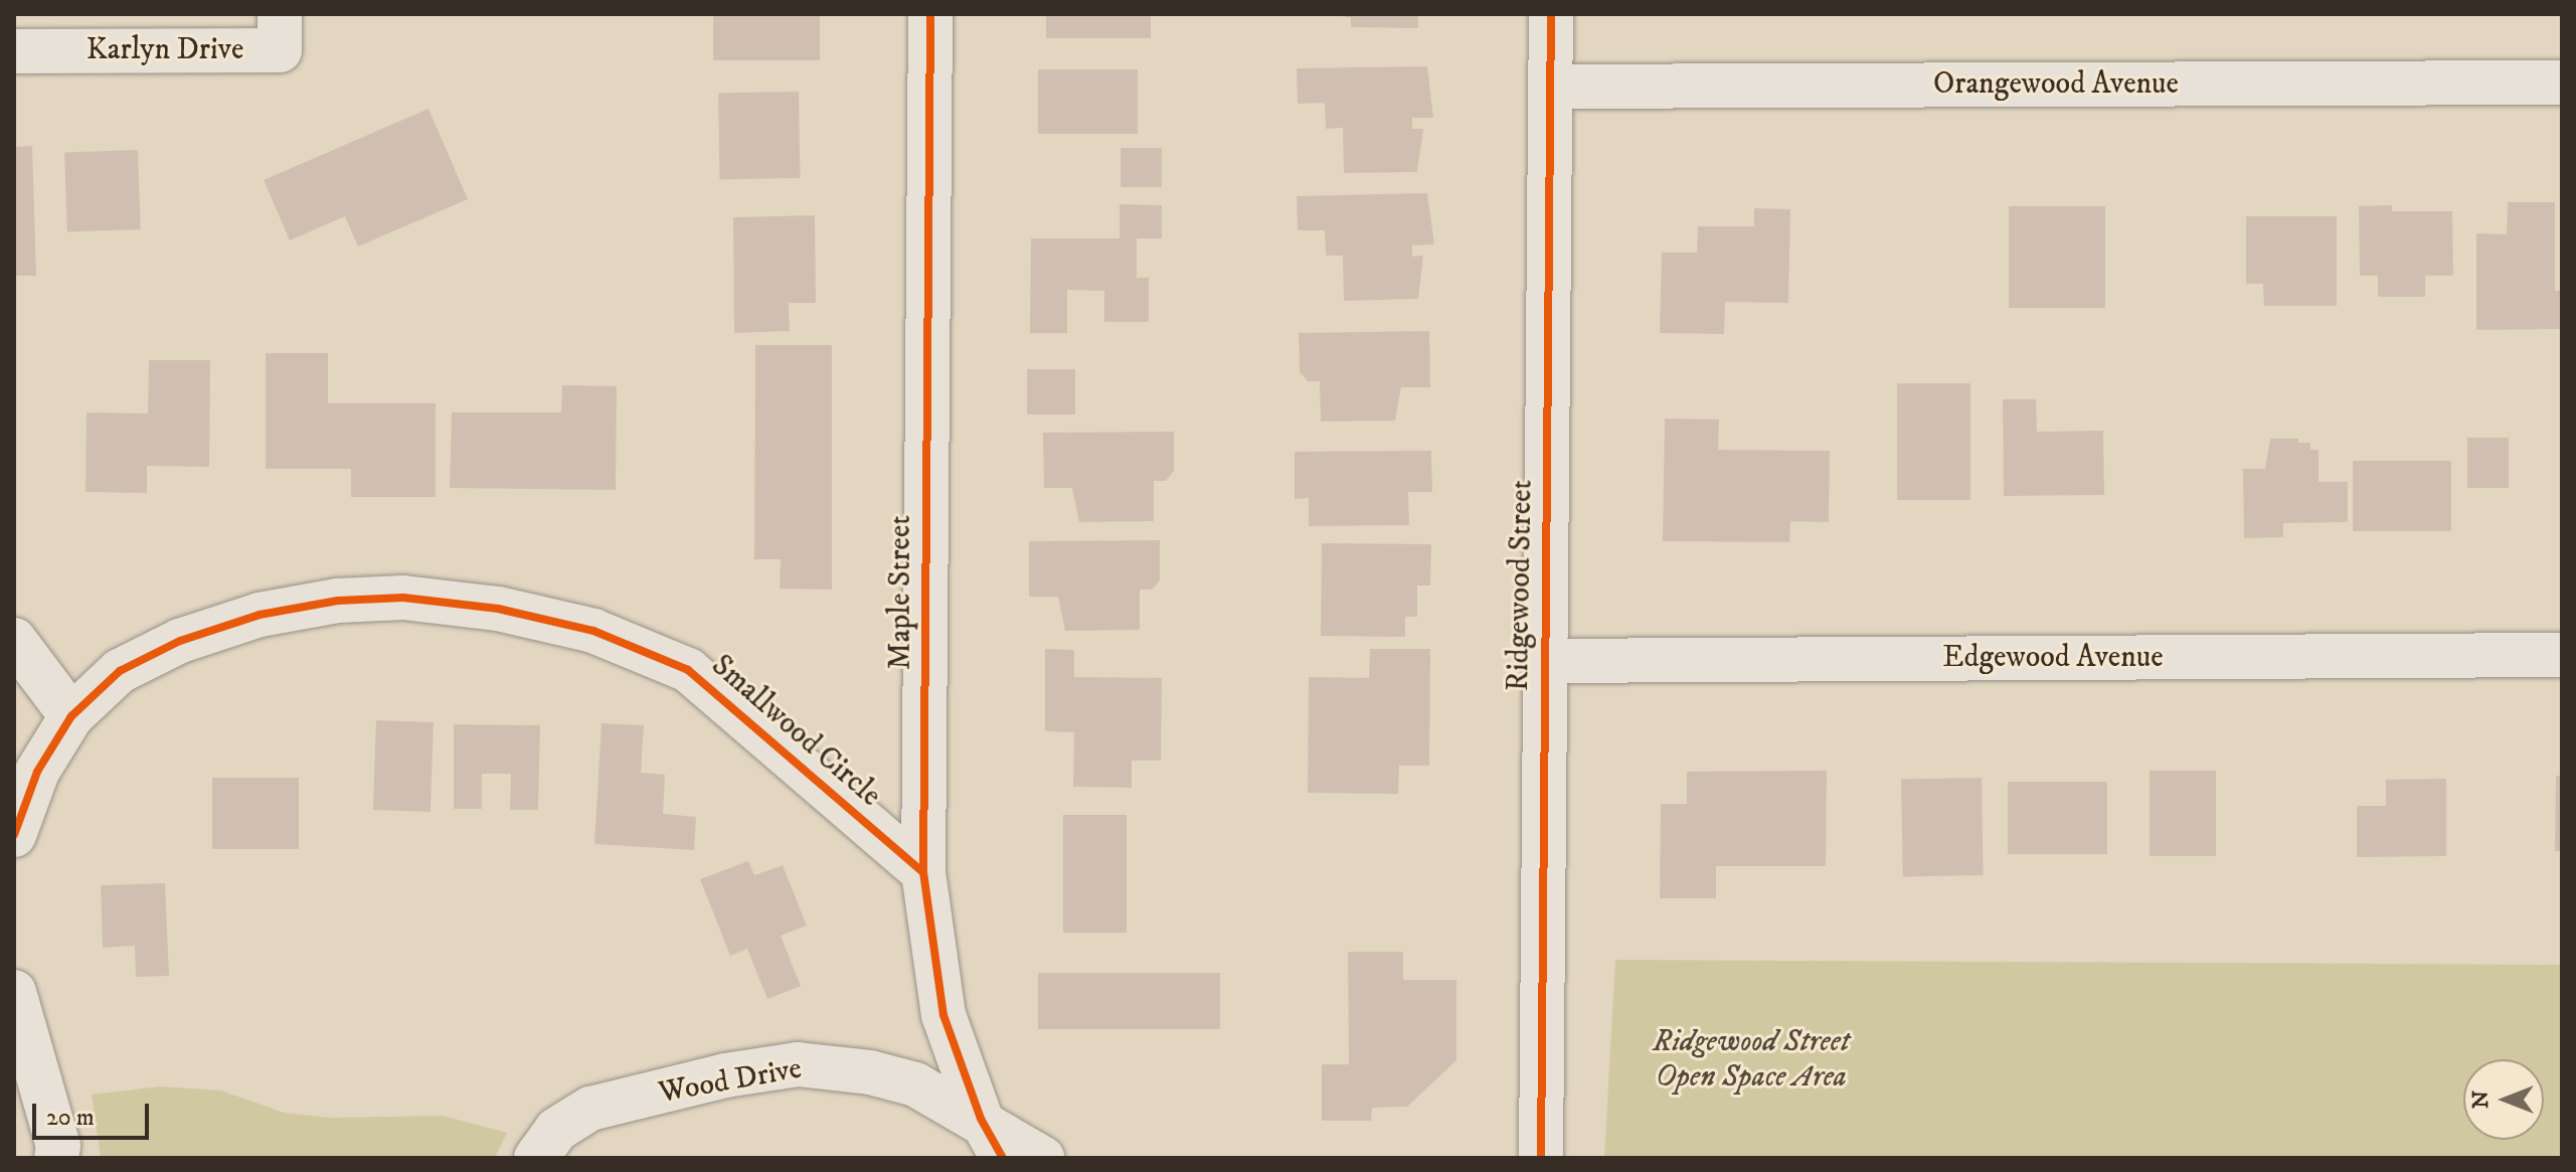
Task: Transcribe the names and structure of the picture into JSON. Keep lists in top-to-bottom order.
{
  "streets": {
    "street": [
      "Karlyn Drive",
      "Orangewood Avenue",
      "Ridgewood Street",
      "Maple Street",
      "Edgewood Avenue",
      "Smallwood Circle",
      "Wood Drive"
    ]
  },
  "crossings": [
    ["Orangewood Avenue", "Ridgewood Street"],
    ["Ridgewood Street", "Edgewood Avenue"],
    ["Maple Street", "Smallwood Circle"],
    ["Maple Street", "Wood Drive"]
  ],
  "parks": ["Ridgewood Street Open Space Area"],
  "scale_bar": "20 m",
  "north": "left"
}
